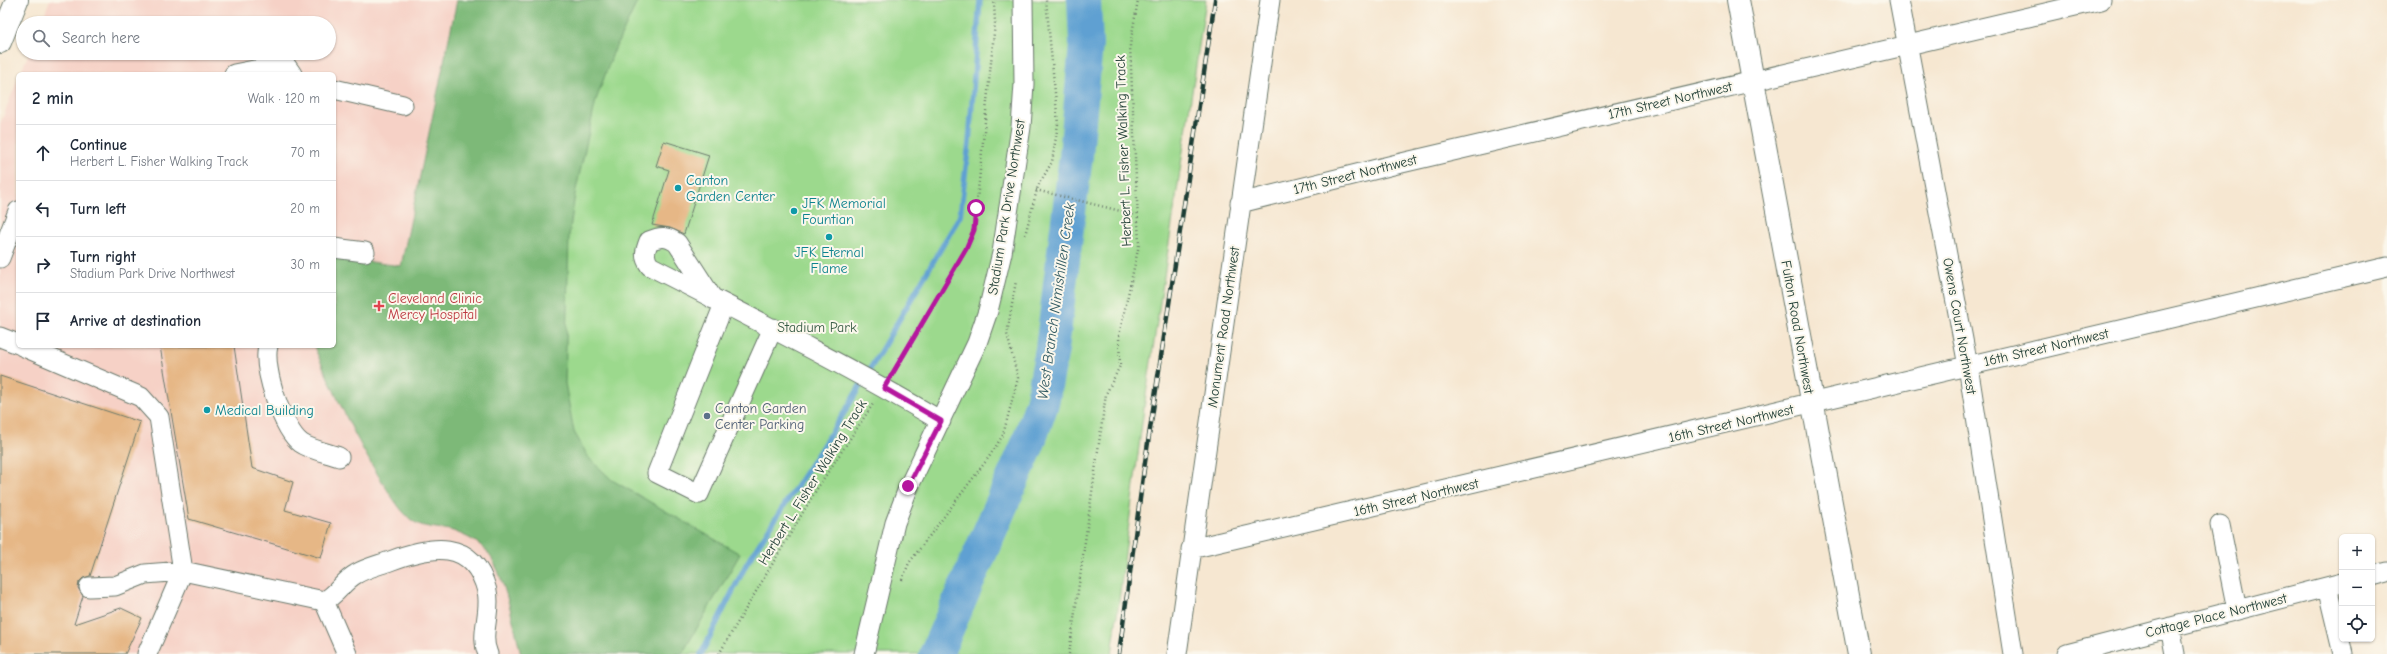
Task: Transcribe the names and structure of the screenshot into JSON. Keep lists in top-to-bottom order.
{
  "streets": {
    "main road": ["Fulton Road Northwest"],
    "street": [
      "17th Street Northwest",
      "Stadium Park Drive Northwest",
      "Owens Court Northwest",
      "Monument Road Northwest",
      "16th Street Northwest",
      "Cottage Place Northwest"
    ],
    "path": ["Herbert L. Fisher Walking Track"]
  },
  "crossings": [
    ["17th Street Northwest", "Owens Court Northwest"],
    ["17th Street Northwest", "Monument Road Northwest"],
    ["17th Street Northwest", "Fulton Road Northwest"],
    ["Owens Court Northwest", "16th Street Northwest"],
    ["Monument Road Northwest", "16th Street Northwest"],
    ["Fulton Road Northwest", "16th Street Northwest"]
  ],
  "water": ["West Branch Nimishillen Creek"],
  "parks": ["Stadium Park"],
  "places": {
    "other": [
      "Canton Garden Center",
      "JFK Memorial Fountian",
      "JFK Eternal Flame",
      "Medical Building",
      "Canton Garden Center Parking"
    ],
    "health": ["Cleveland Clinic Mercy Hospital"]
  },
  "page": {
    "search": "Search here",
    "heading": ["2 min", "Walk · 120 m"],
    "list": [
      ["Continue", "Herbert L. Fisher Walking Track", "70 m"],
      ["Turn left", "20 m"],
      ["Turn right", "Stadium Park Drive Northwest", "30 m"],
      "Arrive at destination"
    ],
    "map_buttons": ["+", "−"]
  }
}
